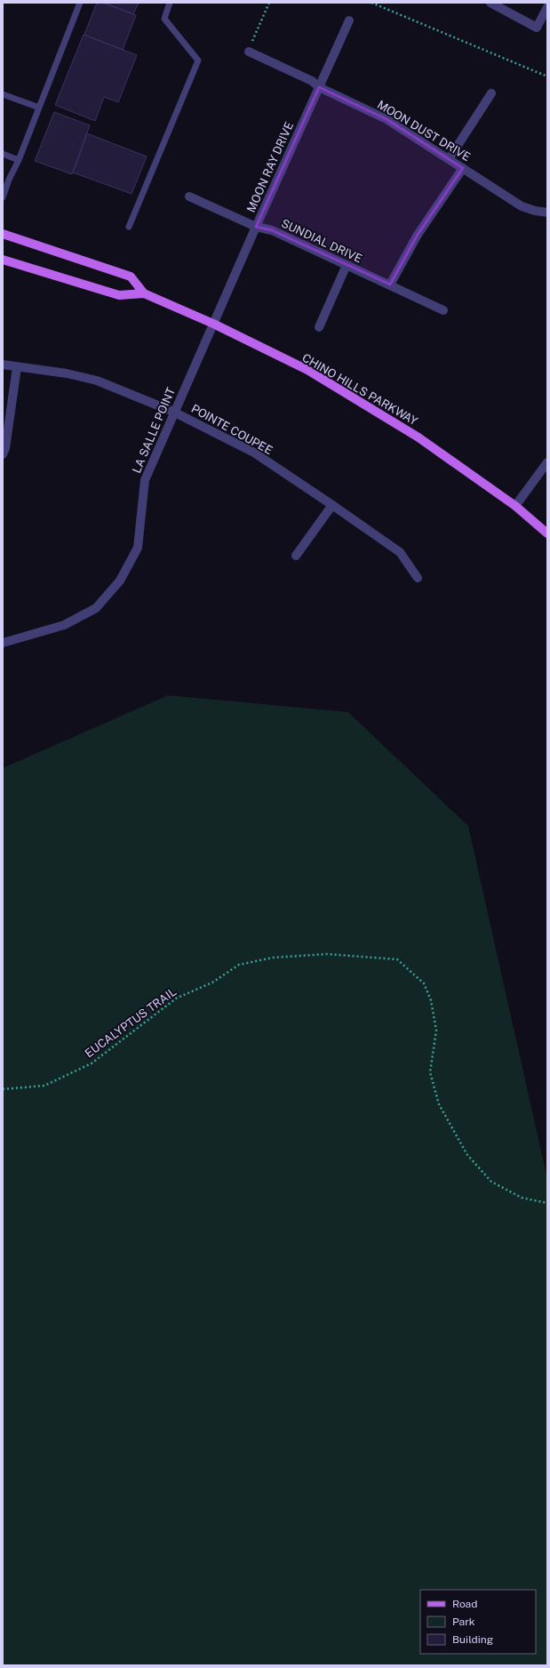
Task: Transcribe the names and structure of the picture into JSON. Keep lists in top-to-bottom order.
{
  "streets": {
    "main road": ["CHINO HILLS PARKWAY"],
    "street": [
      "MOON DUST DRIVE",
      "MOON RAY DRIVE",
      "SUNDIAL DRIVE",
      "POINTE COUPEE",
      "LA SALLE POINT"
    ],
    "path": ["EUCALYPTUS TRAIL"]
  },
  "crossings": [
    ["MOON DUST DRIVE", "MOON RAY DRIVE"],
    ["MOON RAY DRIVE", "SUNDIAL DRIVE"],
    ["MOON RAY DRIVE", "CHINO HILLS PARKWAY"],
    ["MOON RAY DRIVE", "LA SALLE POINT"],
    ["CHINO HILLS PARKWAY", "LA SALLE POINT"],
    ["POINTE COUPEE", "LA SALLE POINT"]
  ],
  "legend": ["Road", "Park", "Building"]
}
